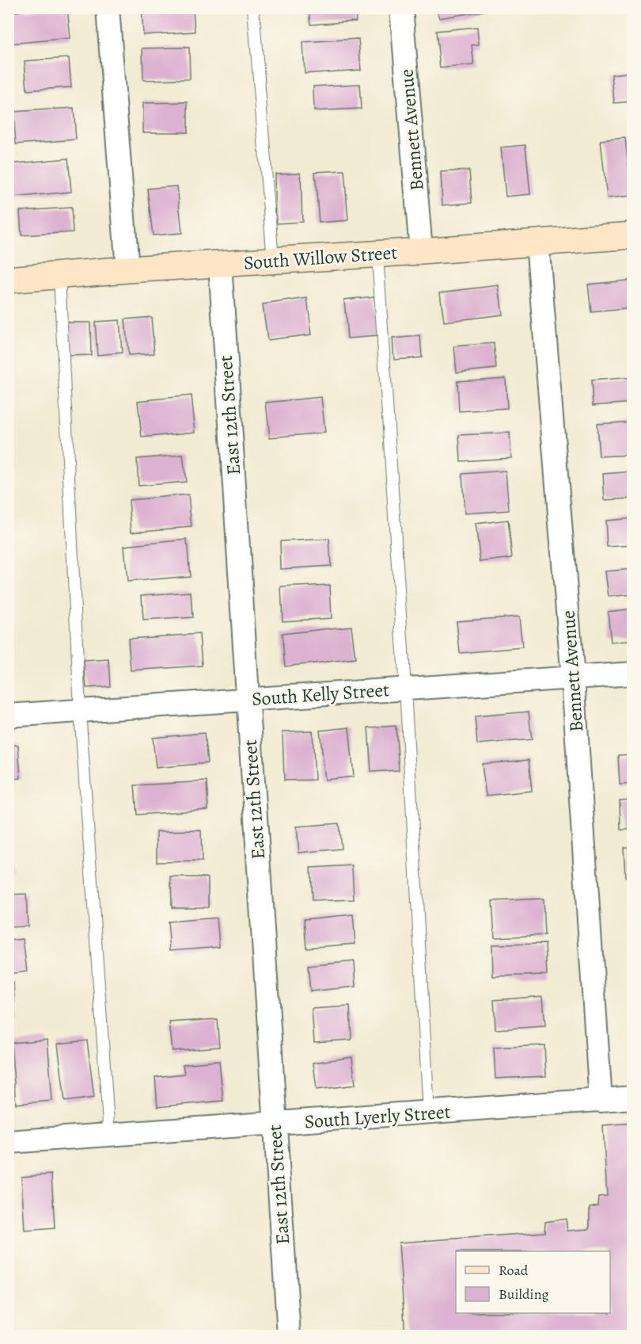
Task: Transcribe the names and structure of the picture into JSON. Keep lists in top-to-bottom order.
{
  "streets": {
    "main road": ["South Willow Street"],
    "street": [
      "Bennett Avenue",
      "East 12th Street",
      "South Kelly Street",
      "South Lyerly Street"
    ]
  },
  "crossings": [
    ["Bennett Avenue", "South Willow Street"],
    ["Bennett Avenue", "South Kelly Street"],
    ["Bennett Avenue", "South Lyerly Street"],
    ["South Willow Street", "East 12th Street"],
    ["East 12th Street", "South Kelly Street"],
    ["East 12th Street", "South Lyerly Street"]
  ],
  "legend": ["Road", "Building"]
}
